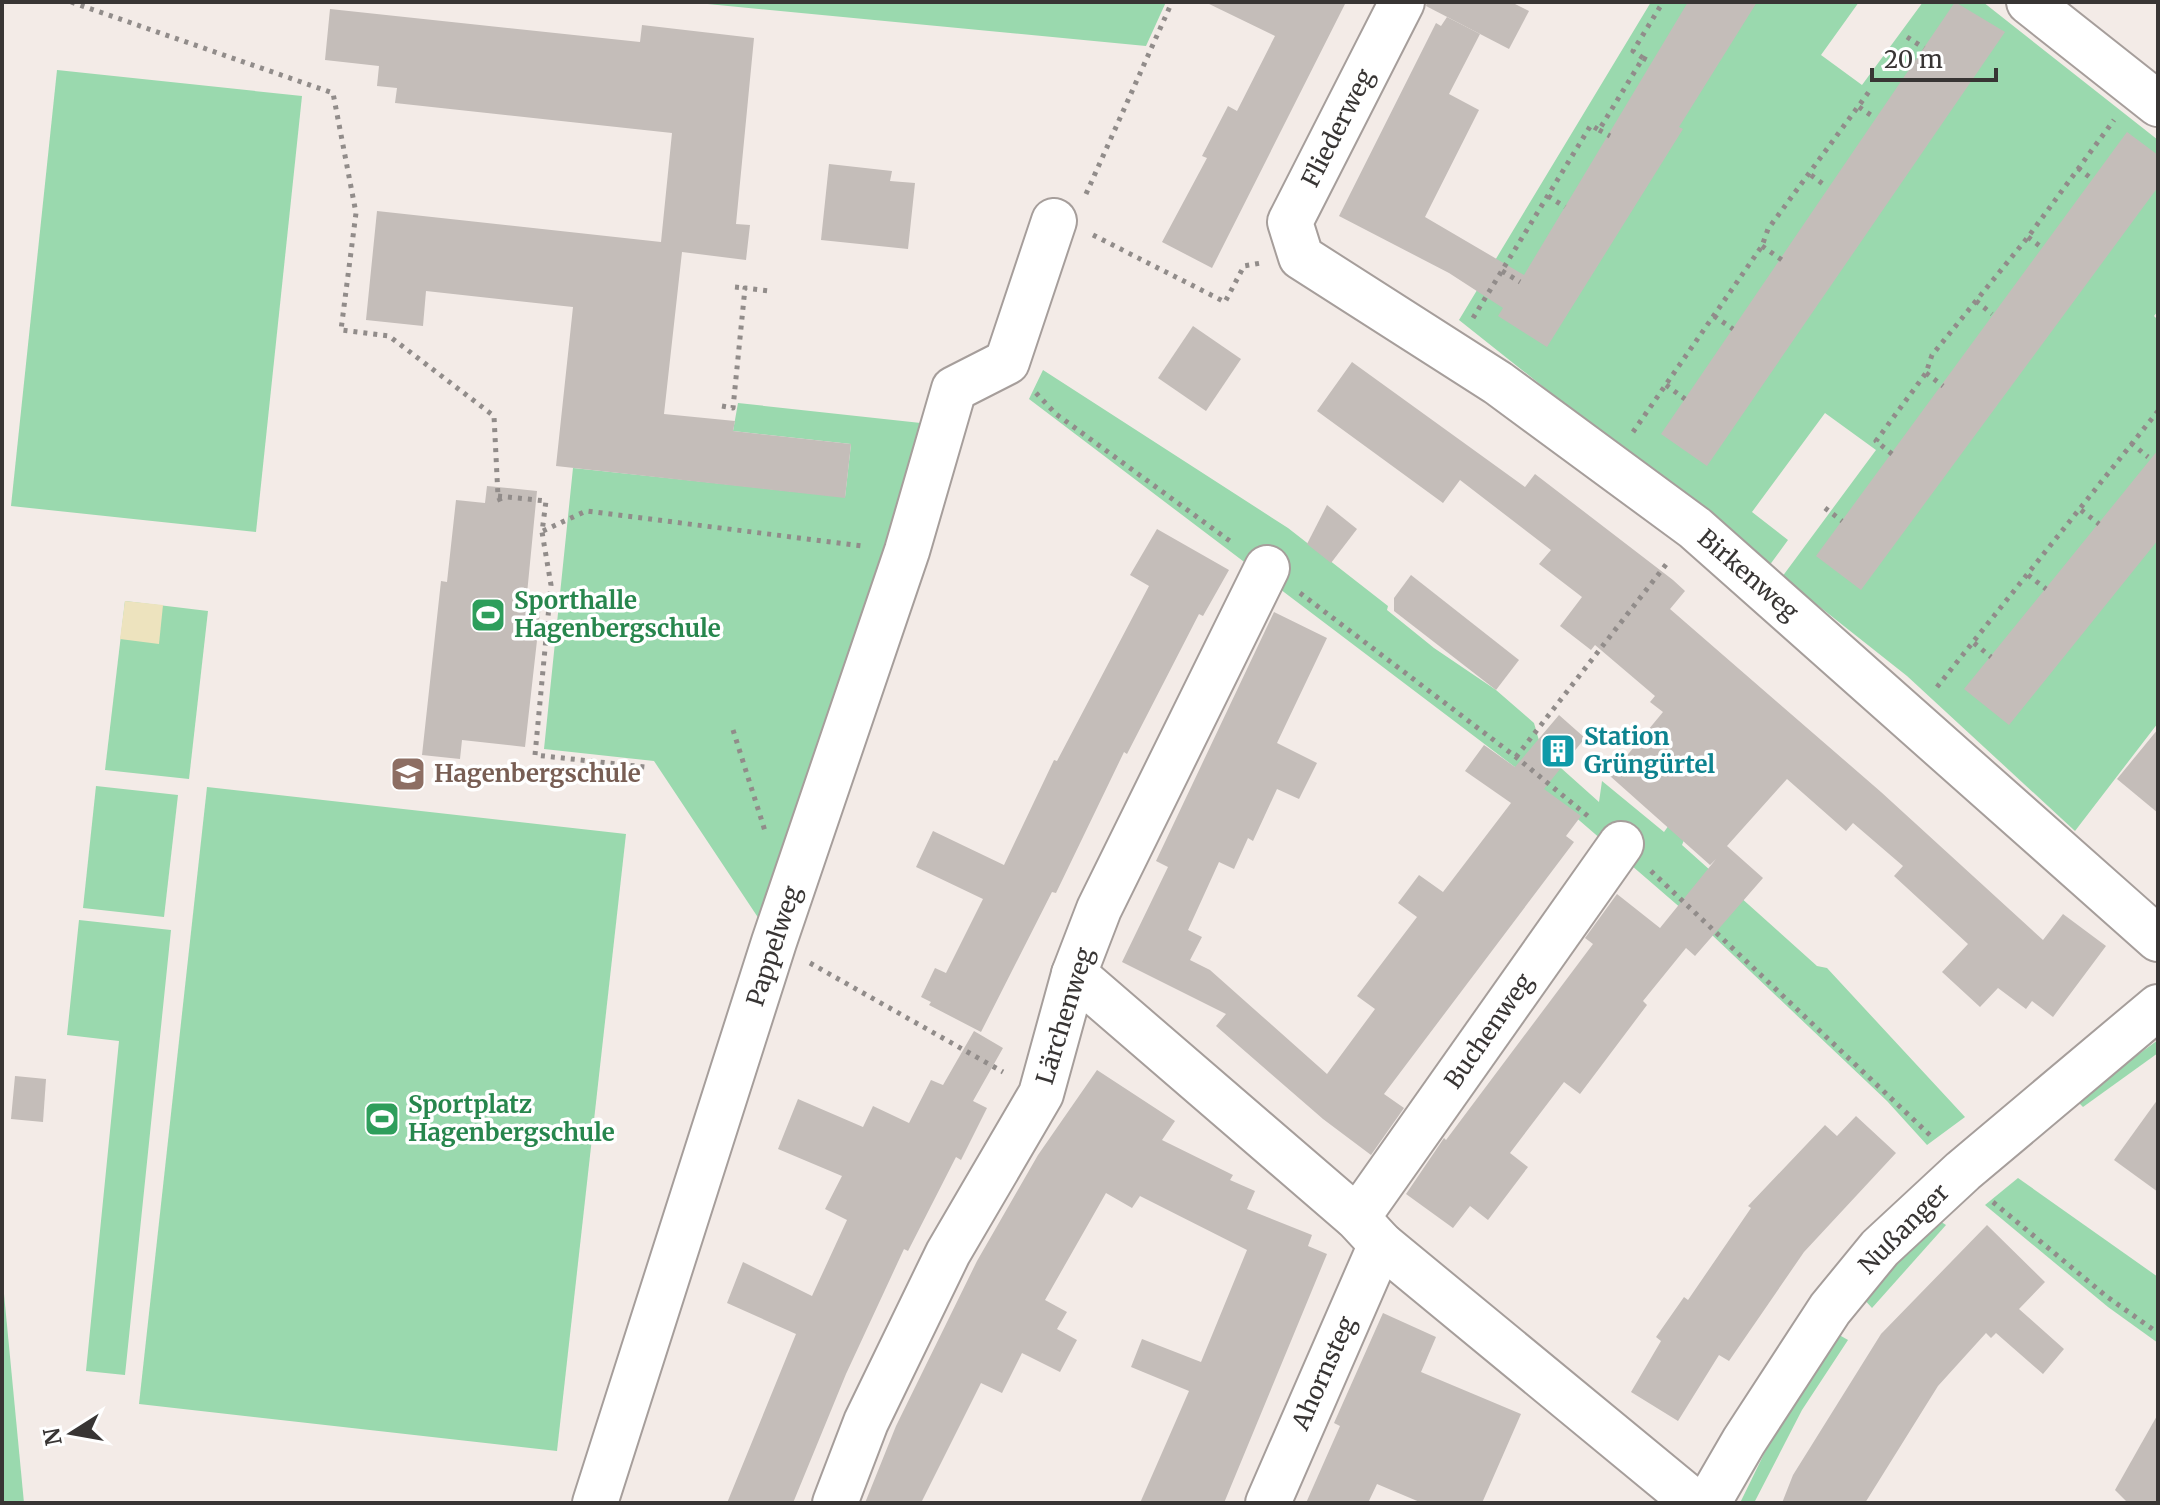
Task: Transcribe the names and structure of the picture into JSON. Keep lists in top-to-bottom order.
{
  "streets": {
    "street": [
      "Fliederweg",
      "Birkenweg",
      "Pappelweg",
      "Lärchenweg",
      "Buchenweg",
      "Nußanger",
      "Ahornsteg"
    ]
  },
  "crossings": [
    ["Fliederweg", "Birkenweg"],
    ["Buchenweg", "Ahornsteg"]
  ],
  "places": {
    "sports": ["Sporthalle Hagenbergschule", "Sportplatz Hagenbergschule"],
    "building": ["Station Grüngürtel"],
    "school or university": ["Hagenbergschule"]
  },
  "scale_bar": "20 m",
  "north": "left"
}
